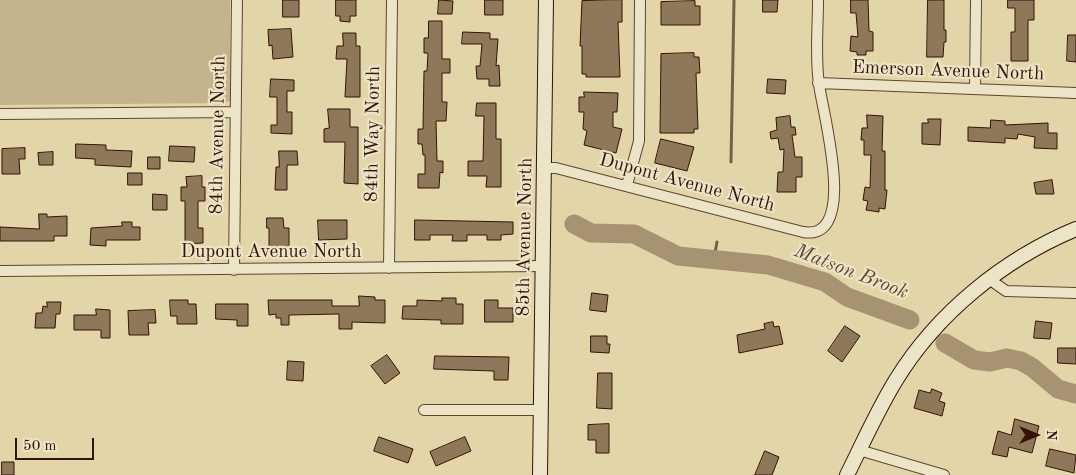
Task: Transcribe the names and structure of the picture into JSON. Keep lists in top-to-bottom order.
{
  "streets": {
    "street": [
      "Emerson Avenue North",
      "84th Way North",
      "84th Avenue North",
      "Dupont Avenue North",
      "85th Avenue North"
    ]
  },
  "crossings": [
    ["Emerson Avenue North", "Dupont Avenue North"],
    ["84th Way North", "Dupont Avenue North"],
    ["84th Avenue North", "Dupont Avenue North"],
    ["Dupont Avenue North", "85th Avenue North"]
  ],
  "water": ["Matson Brook"],
  "scale_bar": "50 m",
  "north": "right"
}
